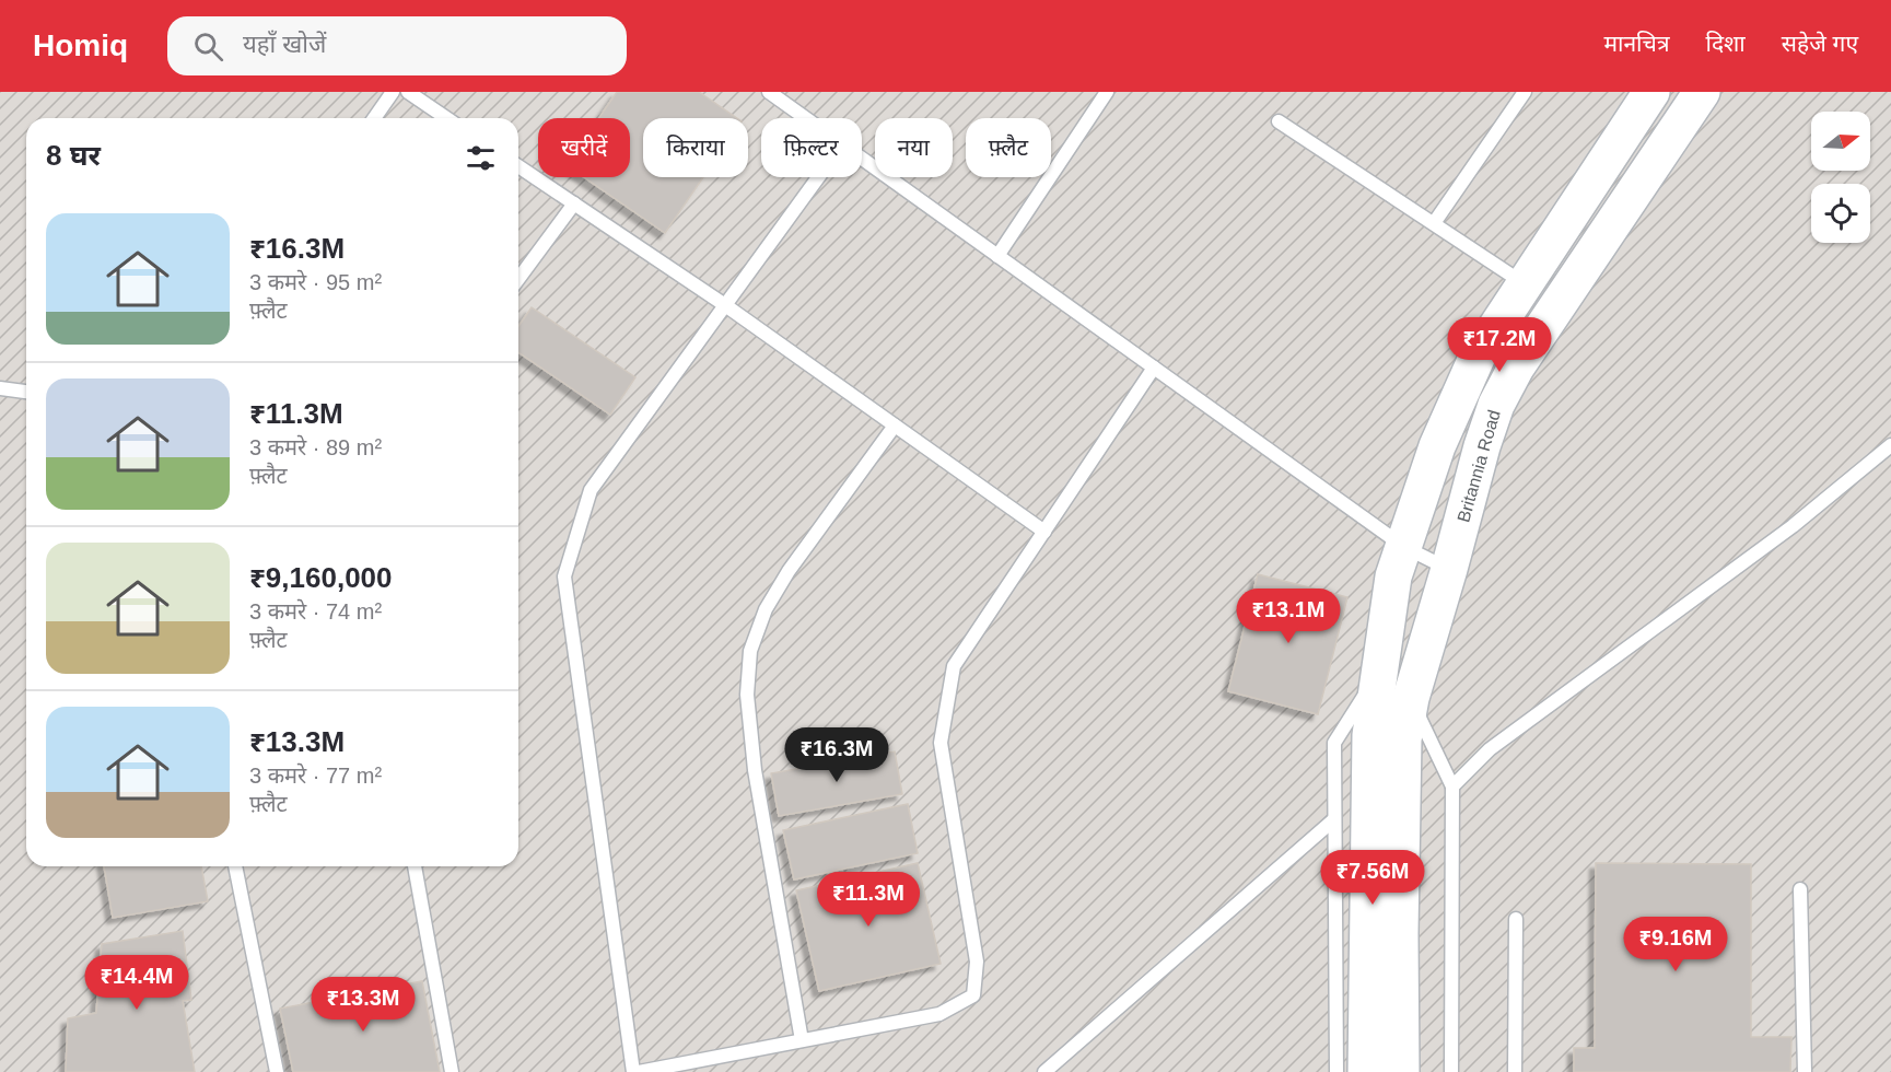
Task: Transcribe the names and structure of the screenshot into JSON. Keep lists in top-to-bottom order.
{
  "streets": {
    "main road": ["Britannia Road"]
  },
  "north": "right",
  "page": {
    "header": "Homiq",
    "search": "यहाँ खोजें",
    "nav": ["मानचित्र", "दिशा", "सहेजे गए"],
    "chip": [
      "खरीदें",
      "किराया",
      "फ़िल्टर",
      "नया",
      "फ़्लैट"
    ],
    "heading": "8 घर",
    "list": [
      {
        "name": "₹16.3M",
        "note": "3 कमरे · 95 m² · फ़्लैट"
      },
      {
        "name": "₹11.3M",
        "note": "3 कमरे · 89 m² · फ़्लैट"
      },
      {
        "name": "₹9,160,000",
        "note": "3 कमरे · 74 m² · फ़्लैट"
      },
      {
        "name": "₹13.3M",
        "note": "3 कमरे · 77 m² · फ़्लैट"
      }
    ],
    "price": [
      "₹17.2M",
      "₹13.1M",
      "₹16.3M",
      "₹7.56M",
      "₹11.3M",
      "₹9.16M",
      "₹14.4M",
      "₹13.3M"
    ]
  }
}
